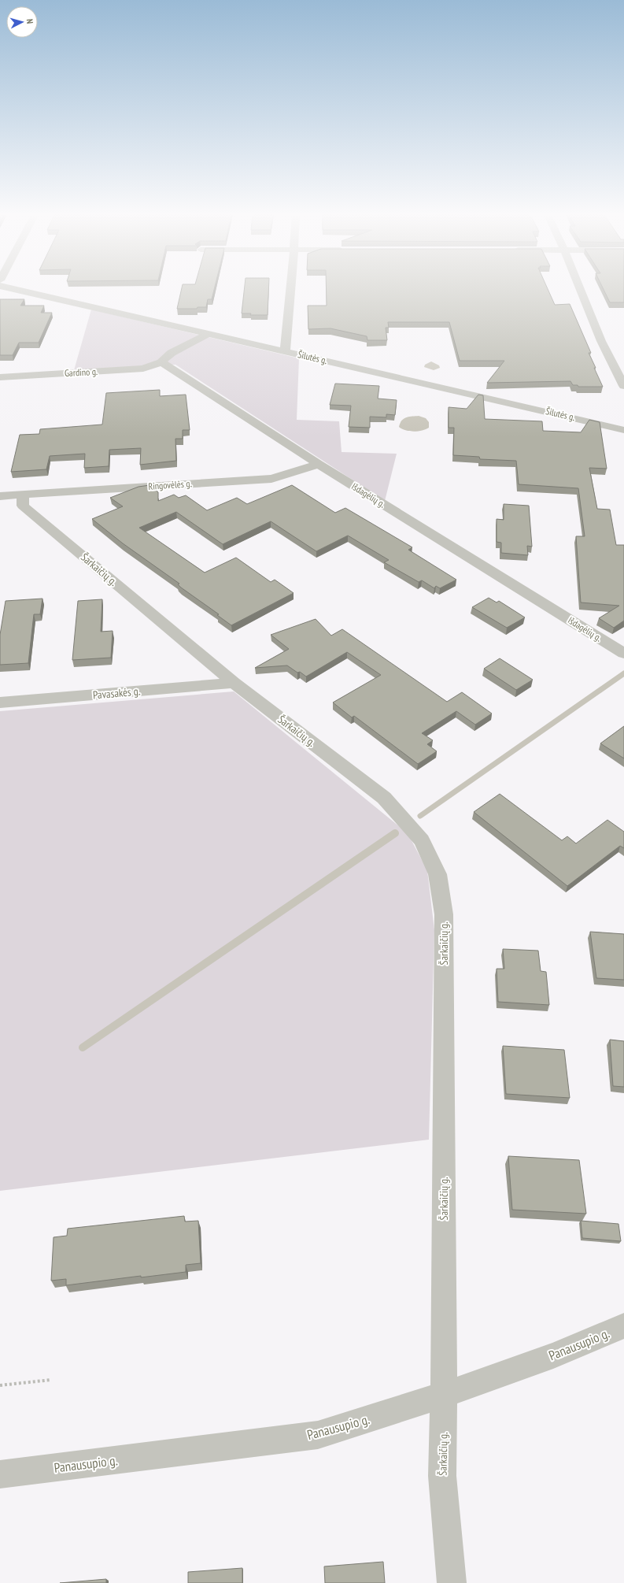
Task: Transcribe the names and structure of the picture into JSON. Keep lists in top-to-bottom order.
{
  "streets": {
    "street": [
      "Šilutės g.",
      "Gardino g.",
      "Ringovėlės g.",
      "Išdagėlių g.",
      "Šarkaičių g.",
      "Pavasakės g.",
      "Panausupio g."
    ]
  },
  "crossings": [
    ["Gardino g.", "Išdagėlių g."],
    ["Ringovėlės g.", "Išdagėlių g."],
    ["Ringovėlės g.", "Šarkaičių g."],
    ["Šarkaičių g.", "Pavasakės g."],
    ["Šarkaičių g.", "Panausupio g."]
  ],
  "north": "right"
}
